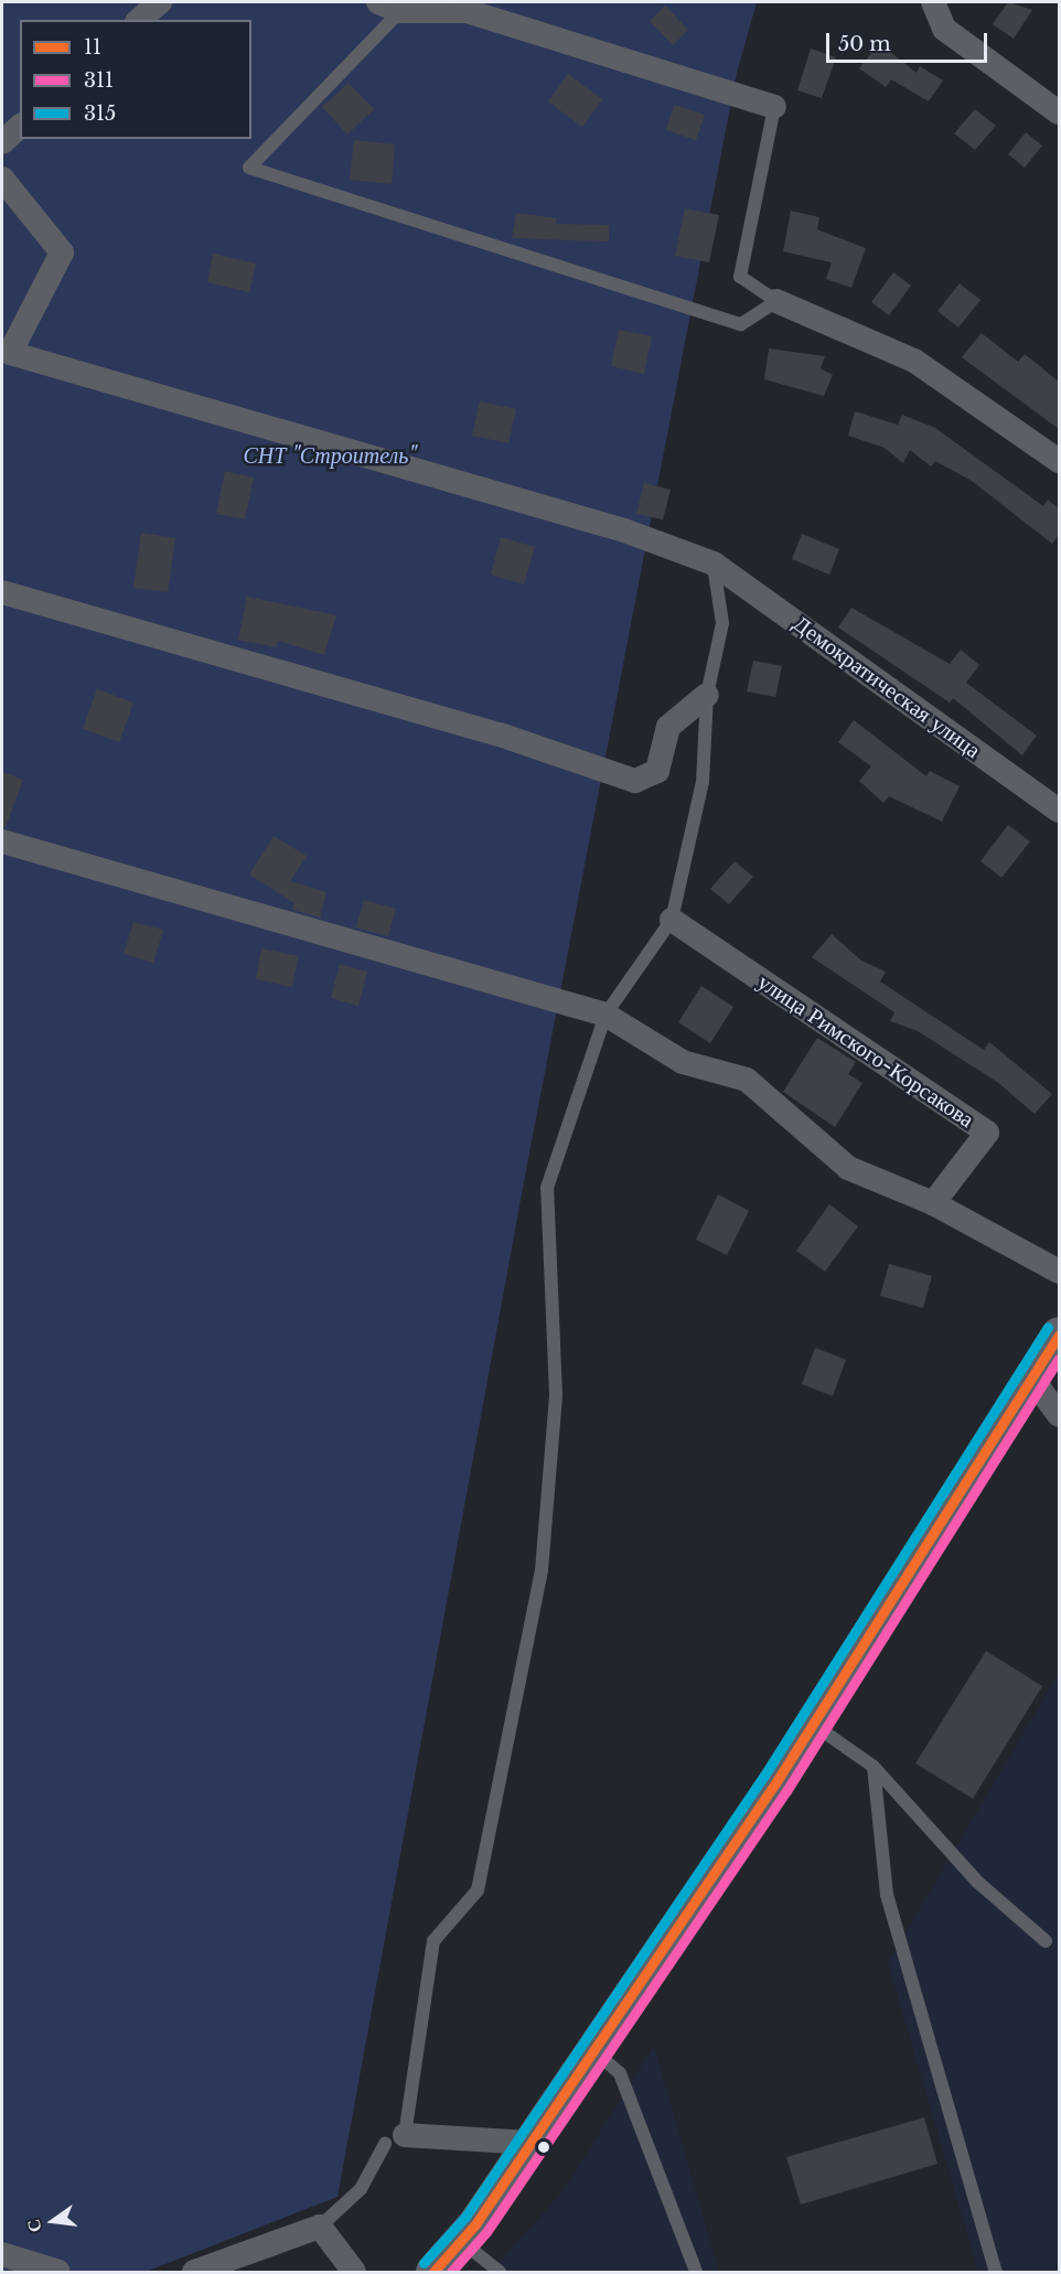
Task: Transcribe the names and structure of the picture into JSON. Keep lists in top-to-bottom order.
{
  "streets": {
    "street": ["Демократическая улица", "улица Римского-Корсакова"]
  },
  "parks": ["СНТ \"Строитель\""],
  "lines": ["transit line 315", "transit line 11", "transit line 311"],
  "legend": ["11", "311", "315"],
  "scale_bar": "50 m",
  "north": "left"
}
